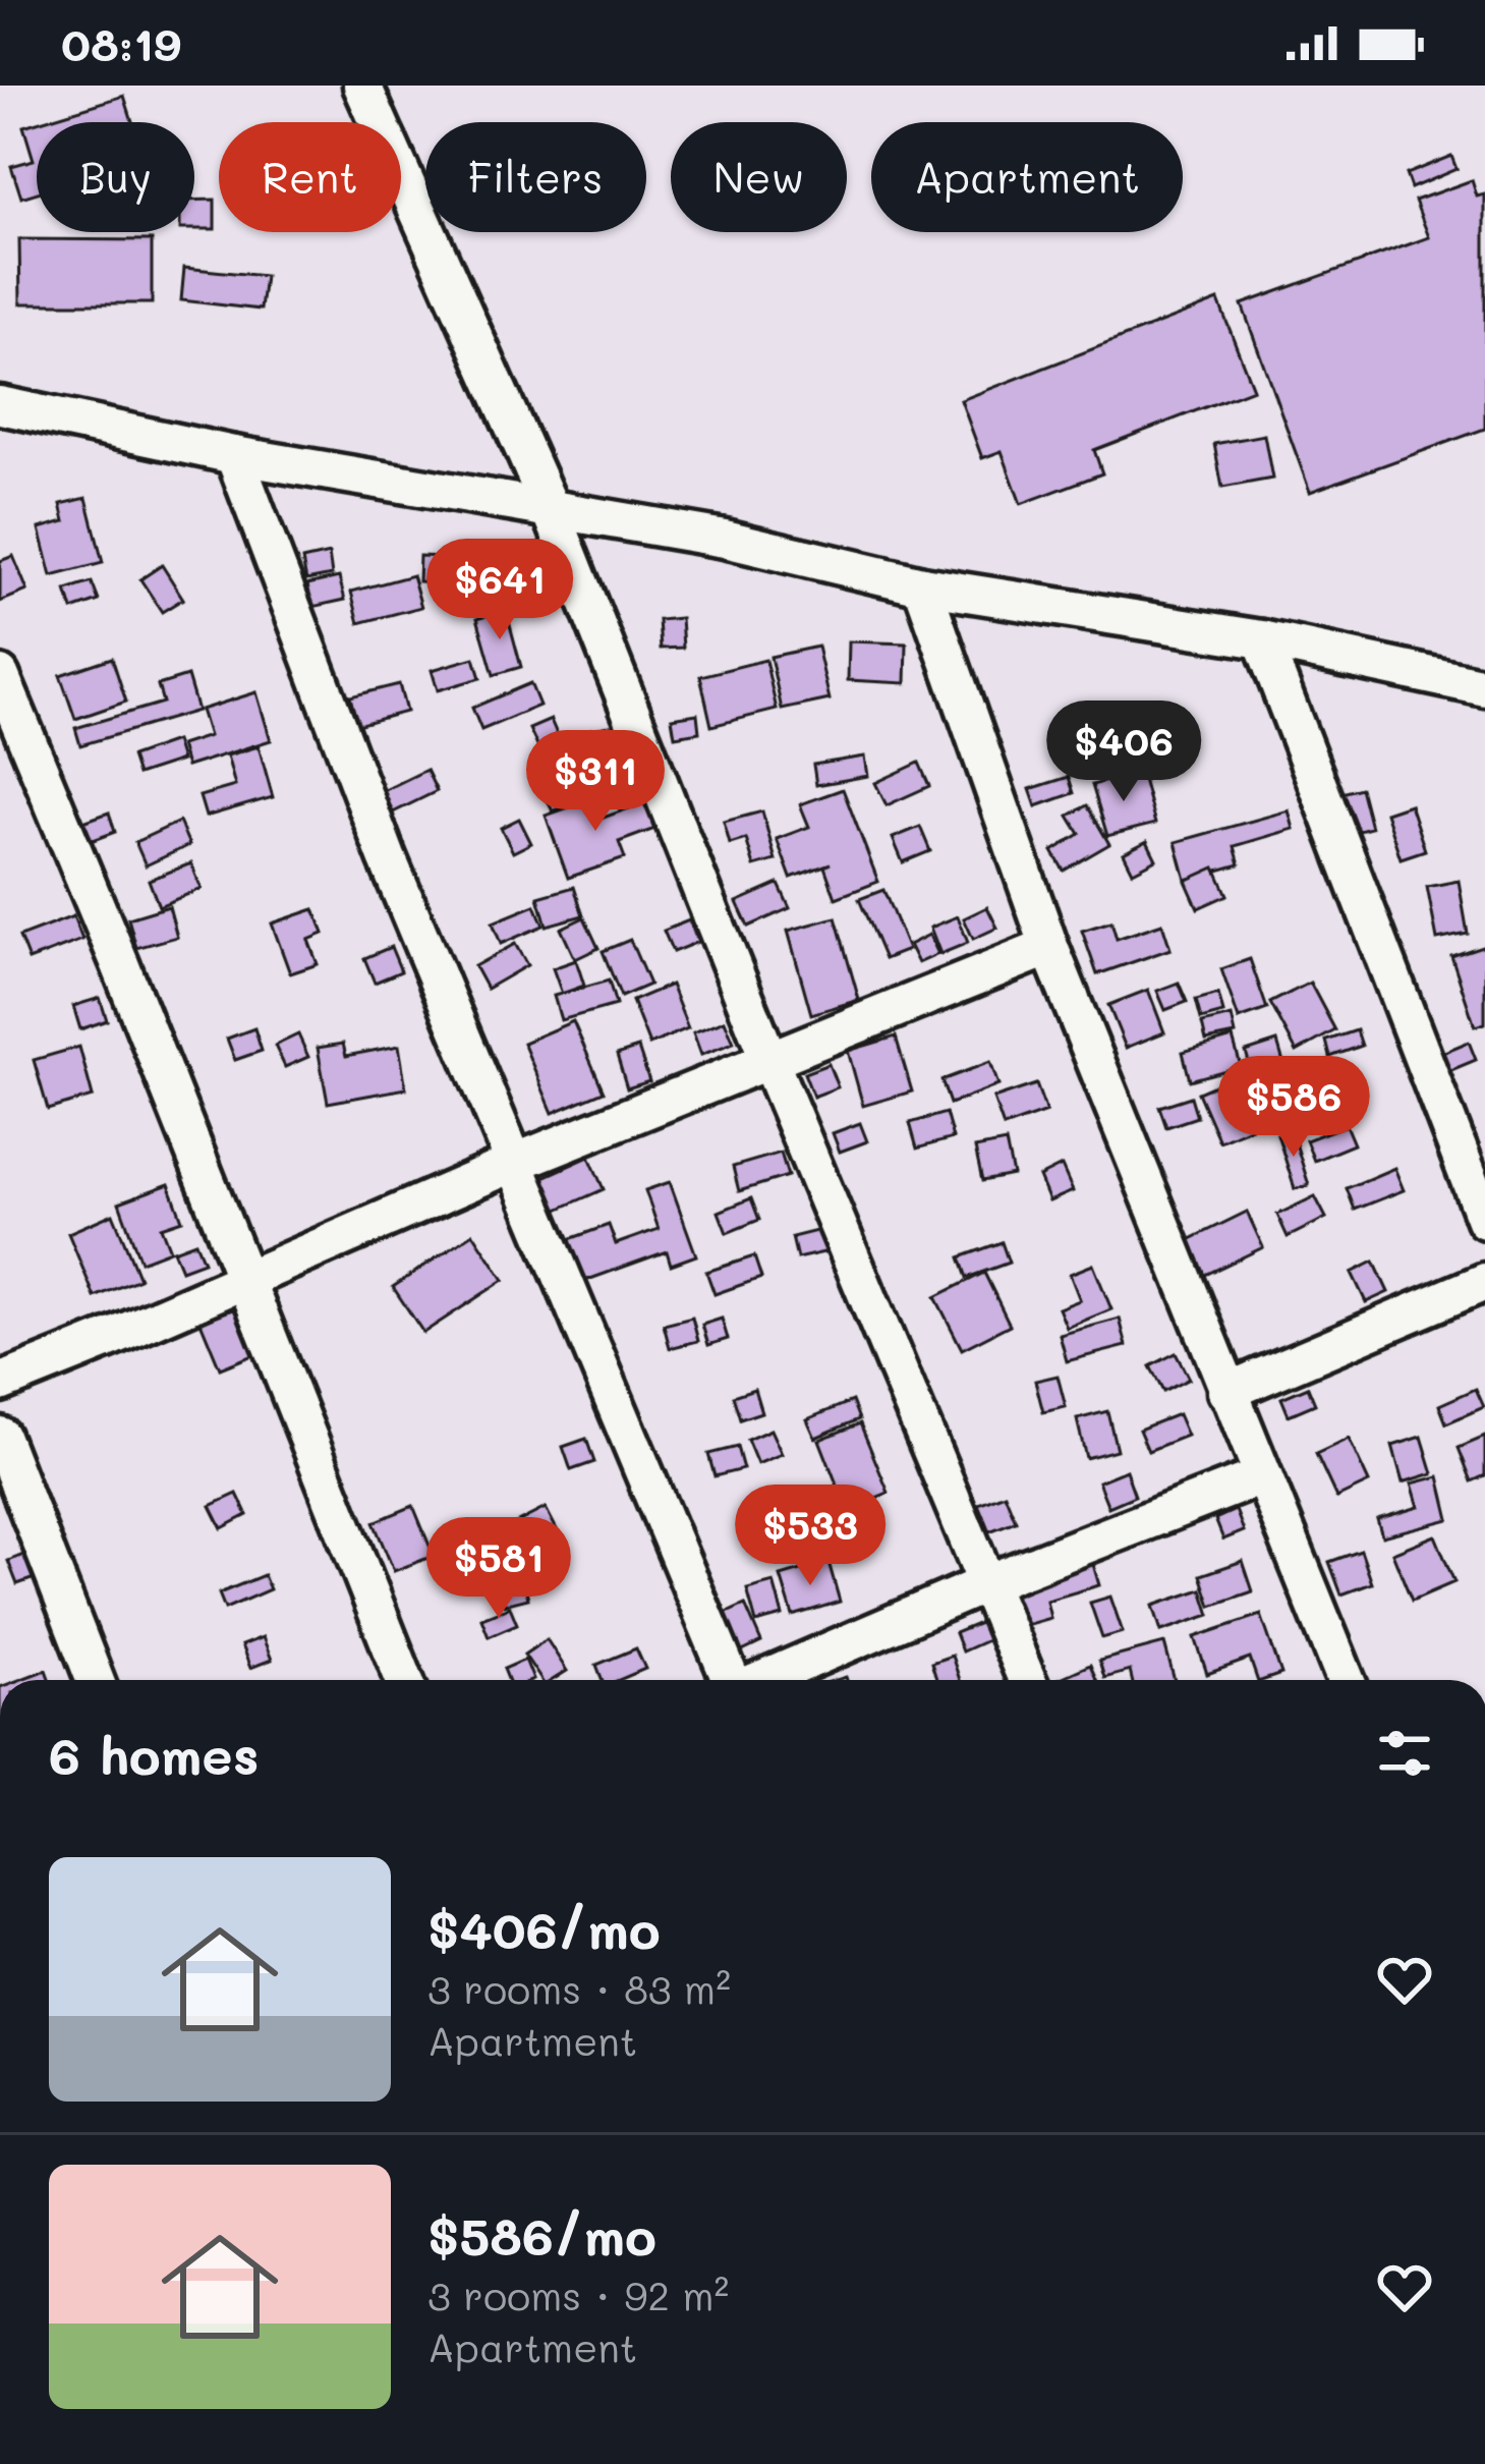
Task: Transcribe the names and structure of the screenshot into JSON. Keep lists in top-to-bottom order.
{
  "page": {
    "status": "08:19",
    "chip": [
      "Buy",
      "Rent",
      "Filters",
      "New",
      "Apartment"
    ],
    "price": [
      "$641",
      "$406",
      "$311",
      "$586",
      "$533",
      "$581"
    ],
    "heading": "6 homes",
    "list": [
      {
        "name": "$406/mo",
        "note": "3 rooms · 83 m² · Apartment"
      },
      {
        "name": "$586/mo",
        "note": "3 rooms · 92 m² · Apartment"
      }
    ]
  }
}
